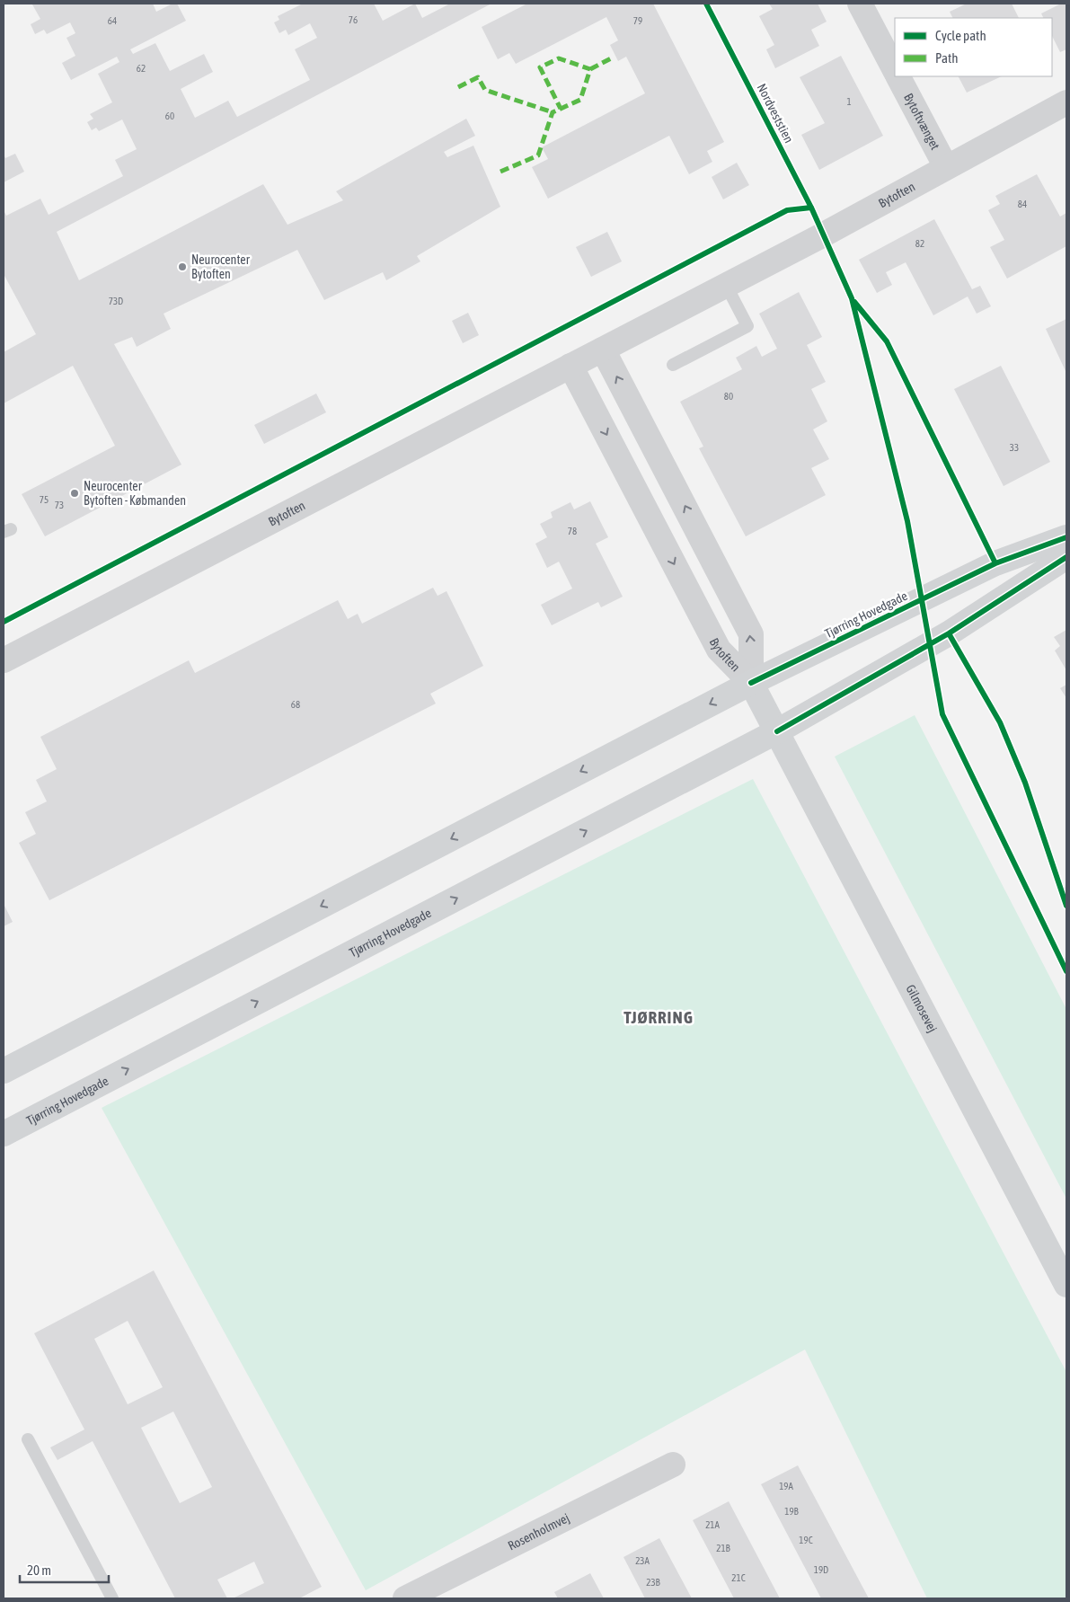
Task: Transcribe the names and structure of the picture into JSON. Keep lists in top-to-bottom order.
{
  "streets": {
    "main road": ["Tjørring Hovedgade", "Gilmosevej"],
    "street": ["Bytoftvænget", "Bytoften", "Rosenholmvej"],
    "cycle path": ["Nordveststien"]
  },
  "crossings": [
    ["Bytoftvænget", "Bytoften"],
    ["Bytoften", "Tjørring Hovedgade"],
    ["Tjørring Hovedgade", "Gilmosevej"]
  ],
  "districts": ["TJØRRING"],
  "places": ["Neurocenter Bytoften", "Neurocenter Bytoften - Købmanden"],
  "house_numbers": [
    "76",
    "64",
    "79",
    "62",
    "1",
    "60",
    "84",
    "82",
    "73D",
    "80",
    "33",
    "75",
    "73",
    "78",
    "68",
    "19A",
    "19B",
    "21A",
    "19C",
    "21B",
    "23A",
    "19D",
    "21C",
    "23B"
  ],
  "legend": ["Cycle path", "Path"],
  "scale_bar": "20 m"
}
